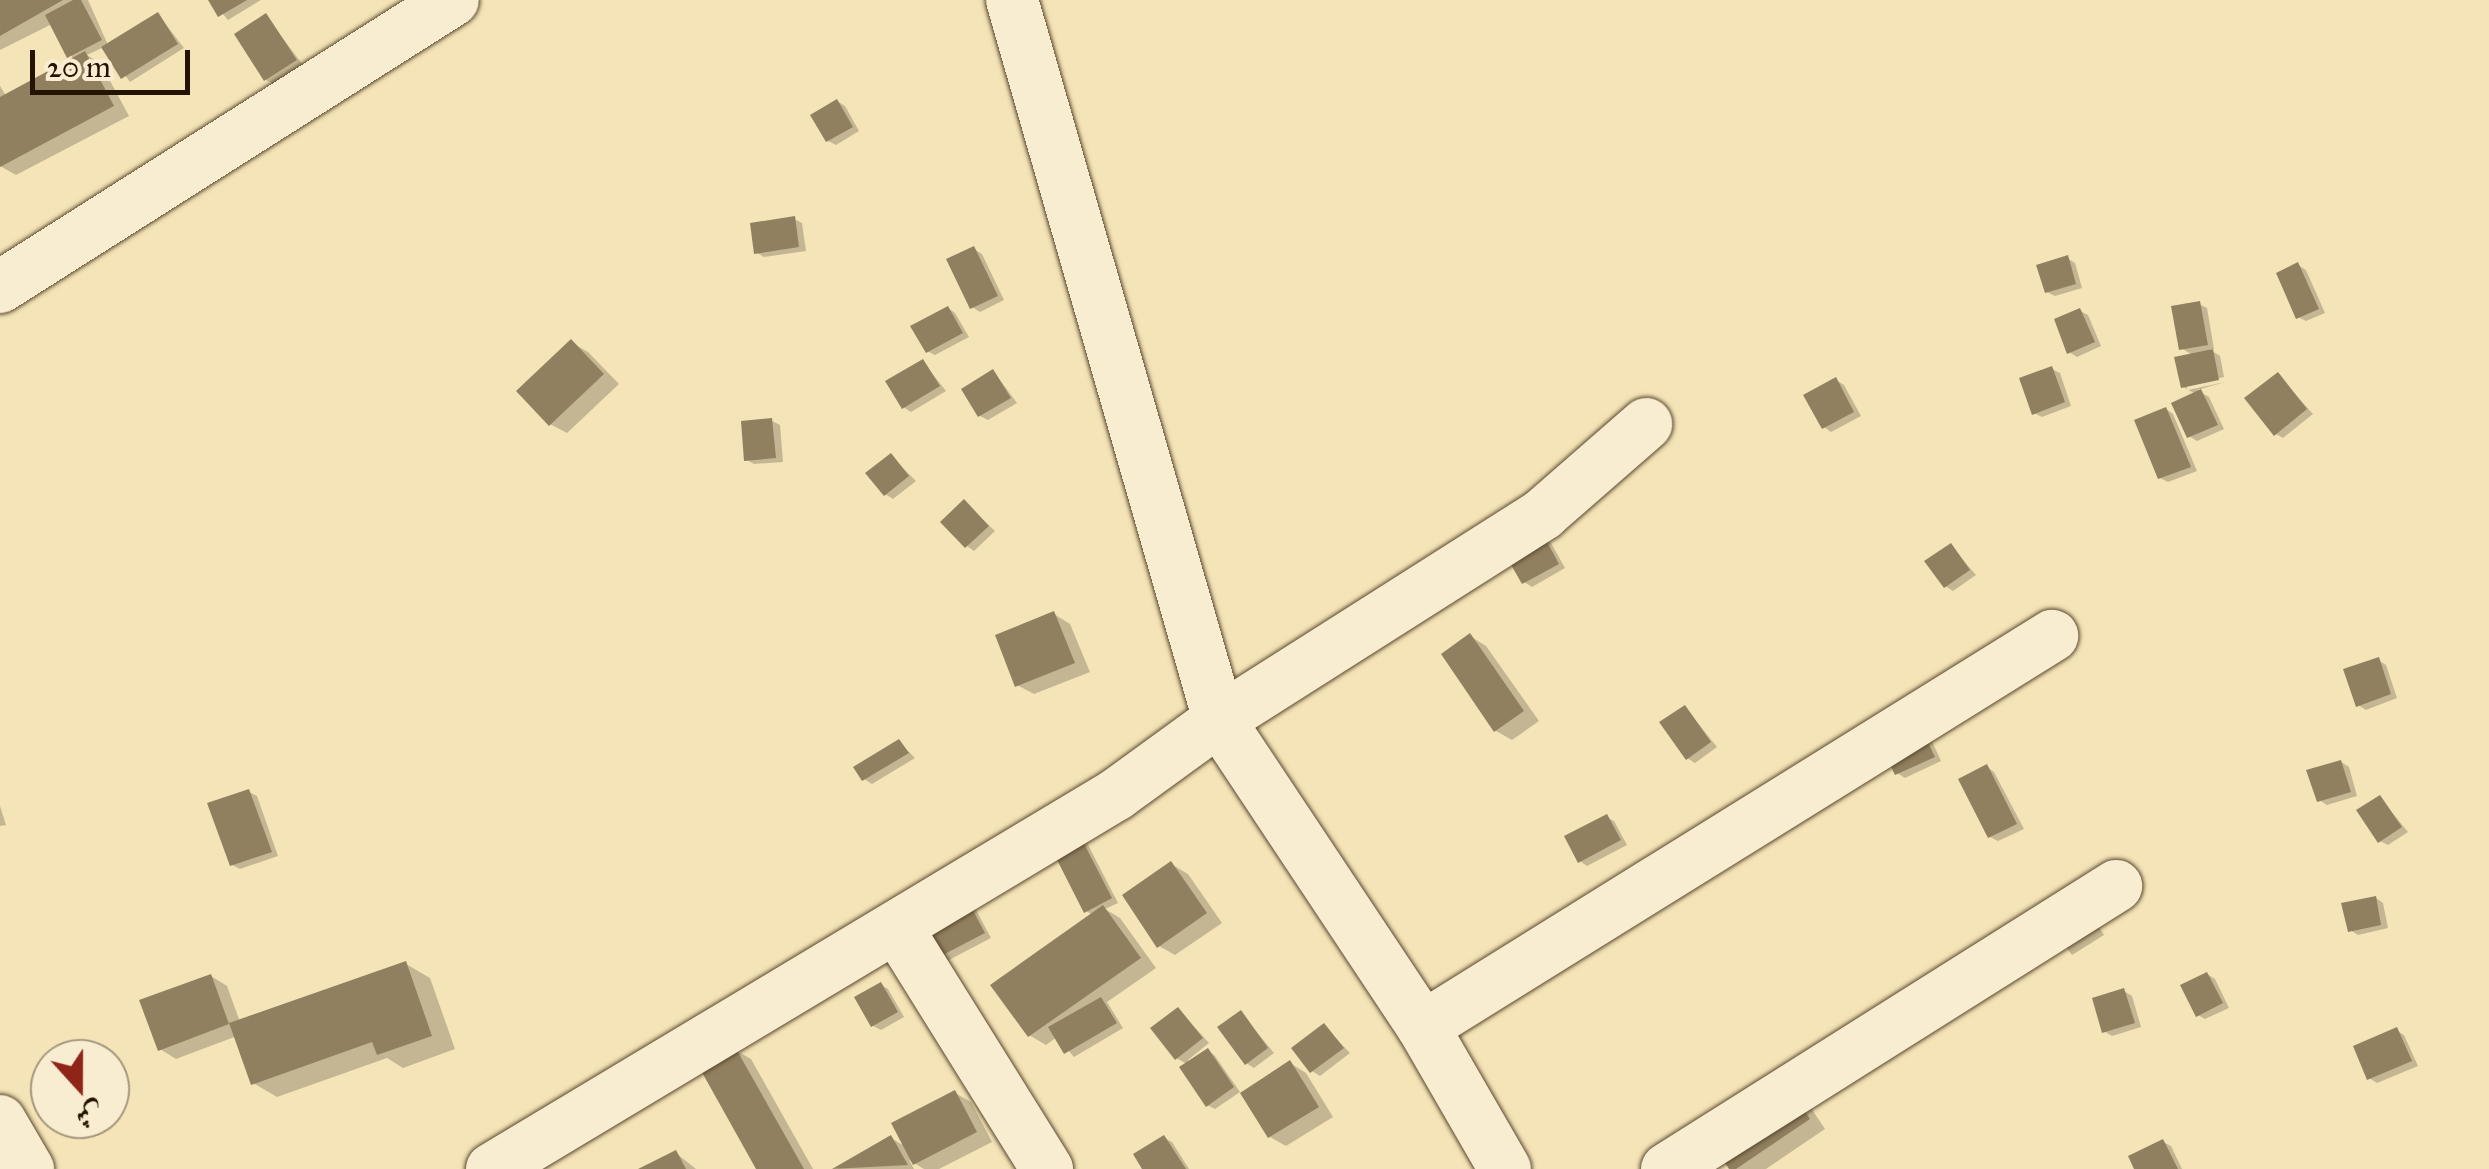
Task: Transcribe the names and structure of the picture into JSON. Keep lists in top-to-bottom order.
{
  "scale_bar": "20 m",
  "north": "bottom"
}
